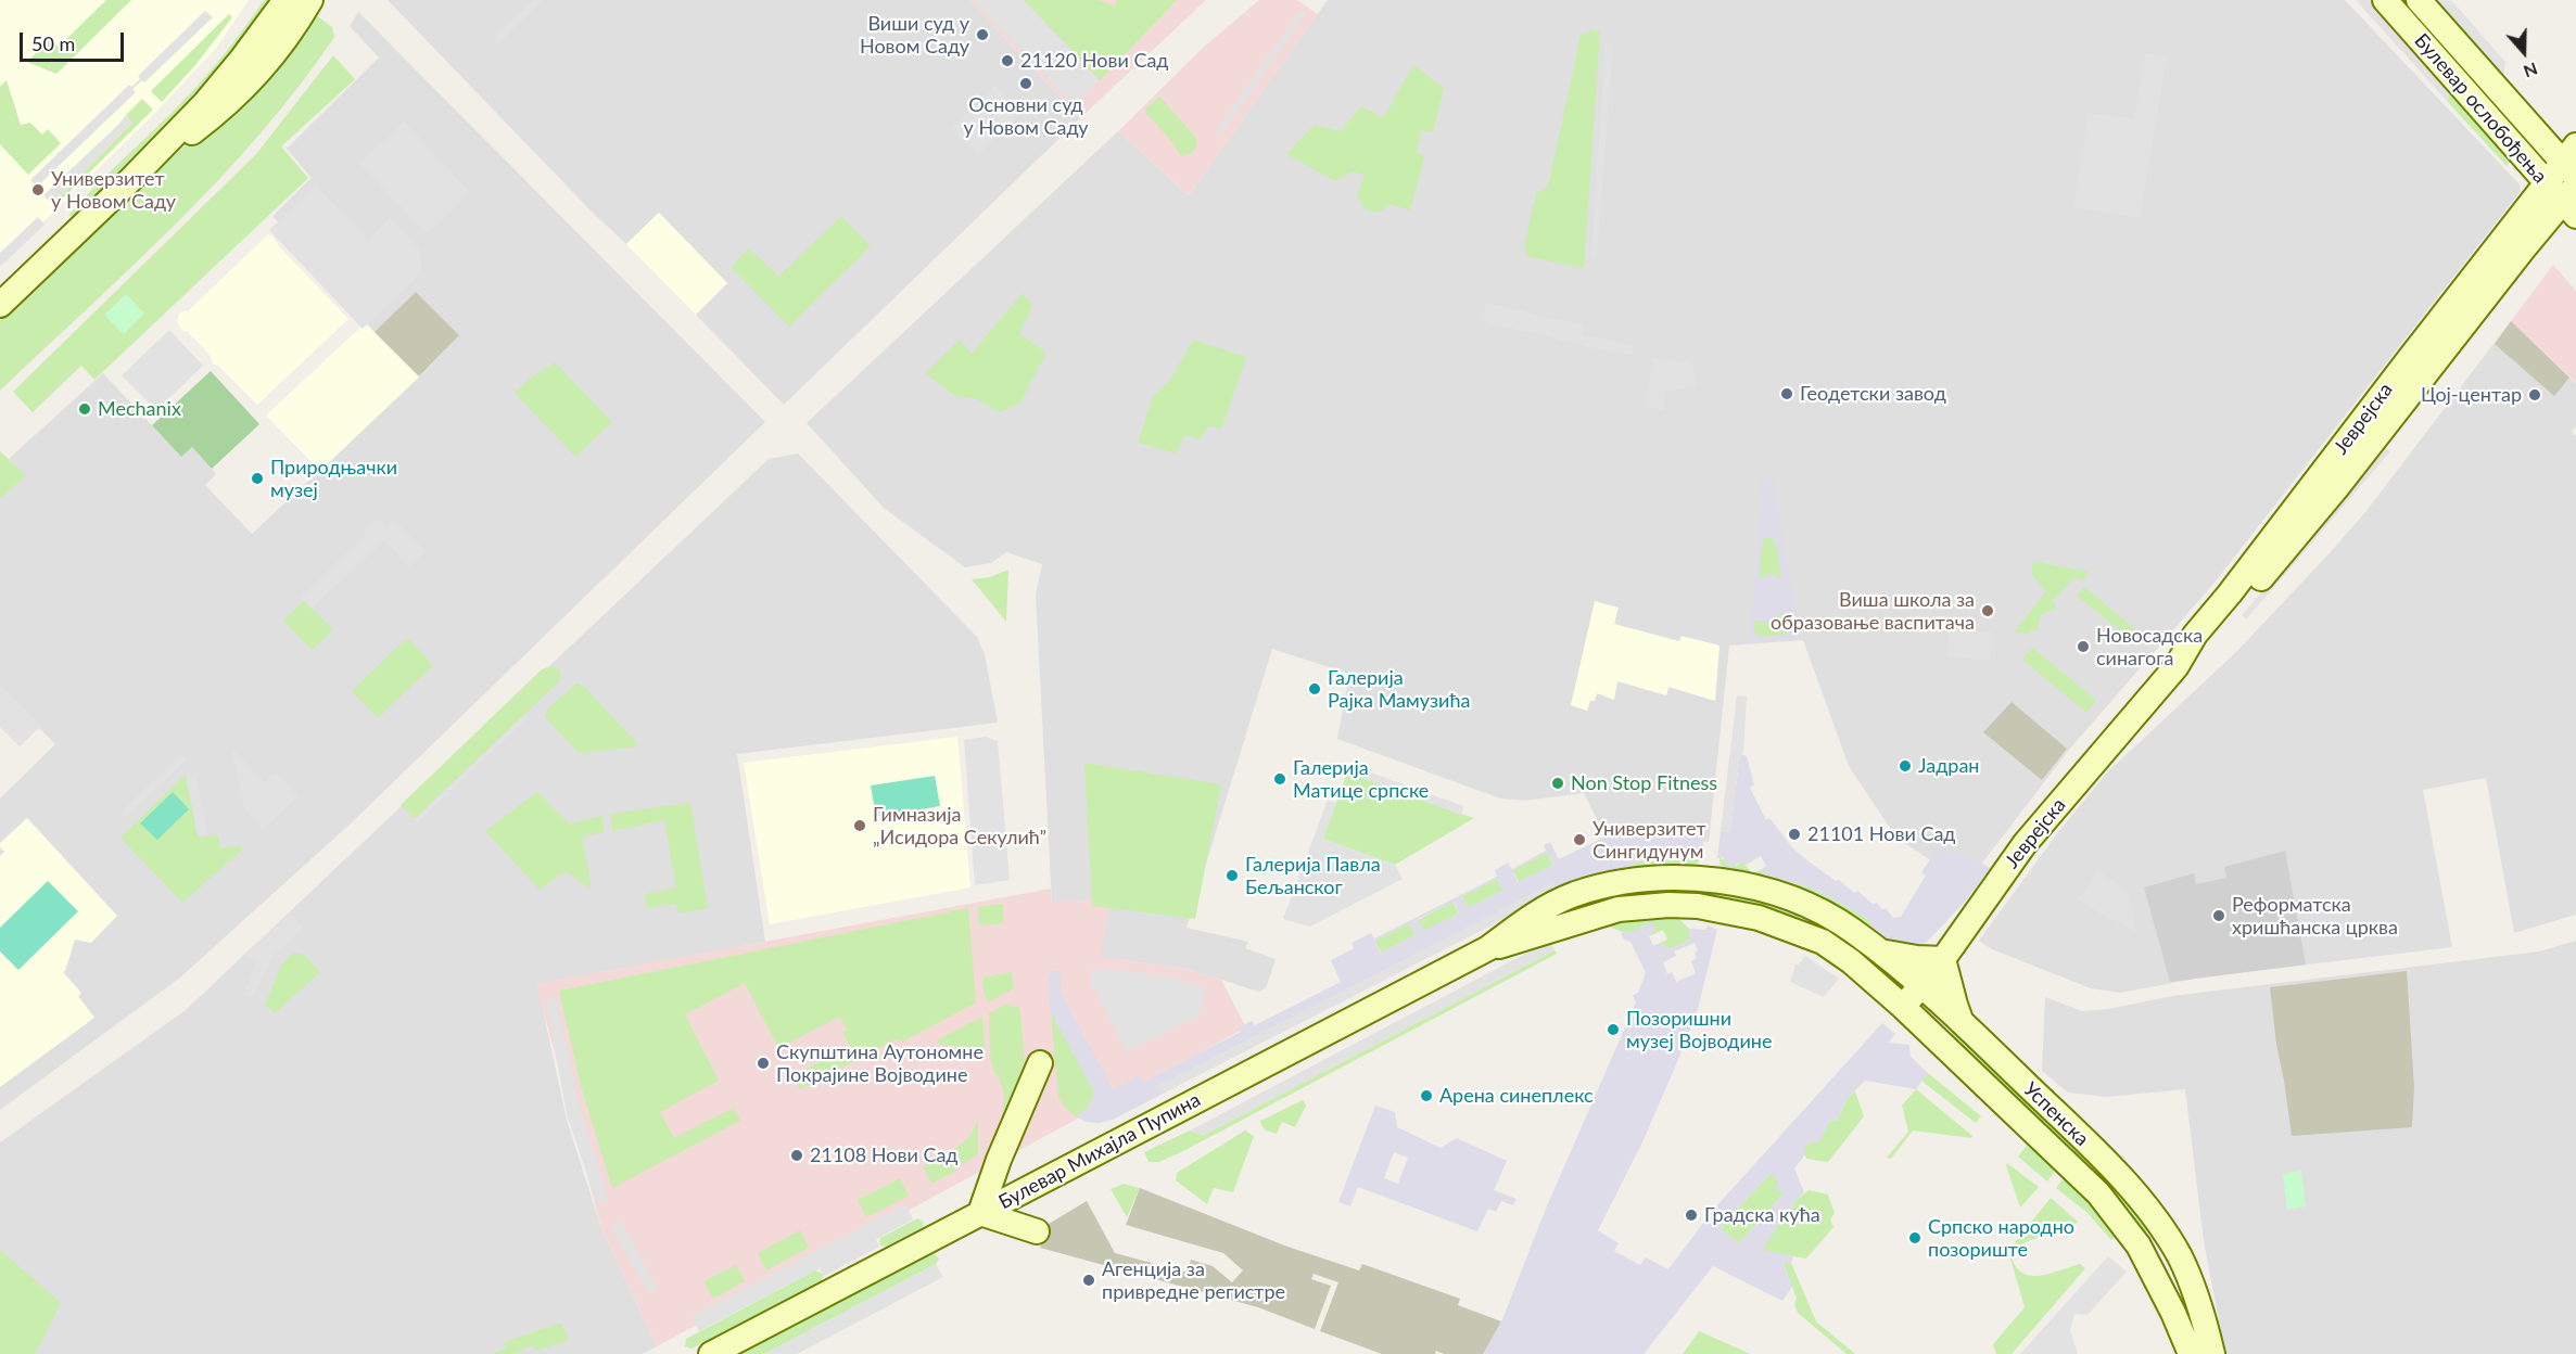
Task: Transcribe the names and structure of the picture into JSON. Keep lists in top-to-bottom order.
{
  "streets": {
    "main road": [
      "Булевар ослобођења",
      "Јеврејска",
      "Успенска",
      "Булевар Михајла Пупина"
    ]
  },
  "crossings": [
    ["Булевар ослобођења", "Јеврејска"],
    ["Јеврејска", "Успенска"],
    ["Јеврејска", "Булевар Михајла Пупина"],
    ["Успенска", "Булевар Михајла Пупина"]
  ],
  "places": [
    "Виши суд у Новом Саду",
    "21120 Нови Сад",
    "Основни суд у Новом Саду",
    "Универзитет у Новом Саду",
    "Геодетски завод",
    "Цој-центар",
    "Mechanix",
    "Природњачки музеј",
    "Виша школа за образовање васпитача",
    "Новосадска синагога",
    "Галерија Рајка Мамузића",
    "Јадран",
    "Галерија Матице српске",
    "Non Stop Fitness",
    "Гимназија „Исидора Секулић”",
    "21101 Нови Сад",
    "Универзитет Сингидунум",
    "Галерија Павла Бељанског",
    "Реформатска хришћанска црква",
    "Позоришни музеј Војводине",
    "Скупштина Аутономне Покрајине Војводине",
    "Арена синеплекс",
    "21108 Нови Сад",
    "Градска кућа",
    "Српско народно позориште",
    "Агенција за привредне регистре"
  ],
  "scale_bar": "50 m",
  "north": "bottom"
}
